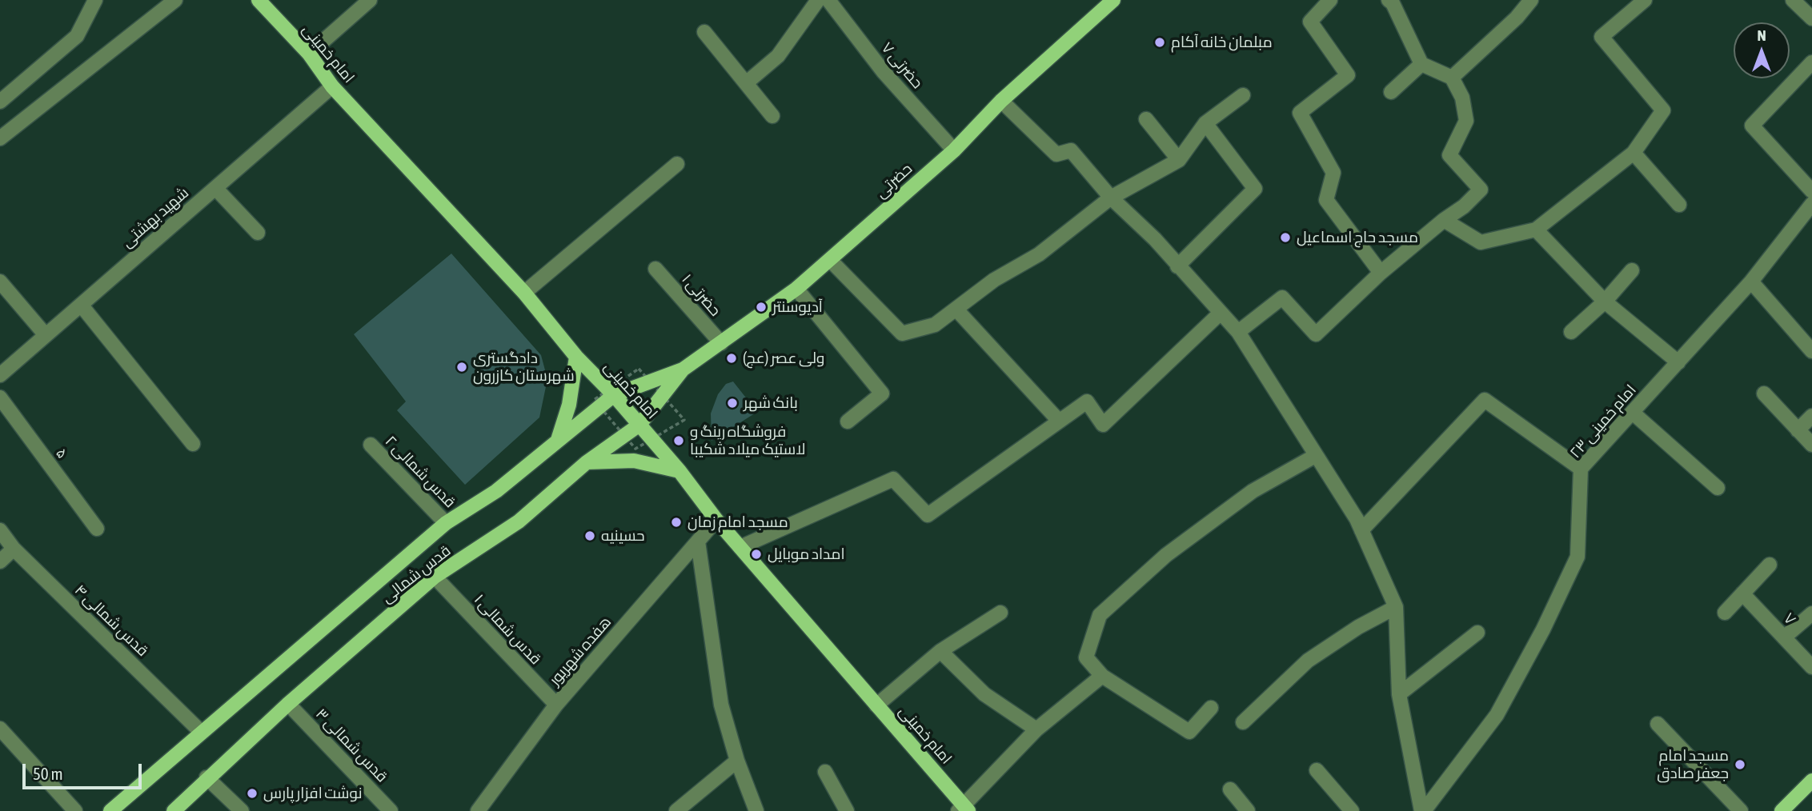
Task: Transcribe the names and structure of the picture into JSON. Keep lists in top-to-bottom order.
{
  "streets": {
    "main road": ["امام خمینی", "حضرتی", "قدس شمالی"],
    "street": [
      "حضرتی ۷",
      "شهید بهشتی",
      "حضرتی ۱",
      "امام خمینی ۲۳",
      "۵",
      "قدس شمالی ۲",
      "۷",
      "قدس شمالی ۴",
      "قدس شمالی ۱",
      "هفده شهریور",
      "۳ قدس شمالی"
    ]
  },
  "crossings": [
    ["امام خمینی", "شهید بهشتی"],
    ["امام خمینی", "قدس شمالی"],
    ["امام خمینی", "هفده شهریور"],
    ["حضرتی ۷", "حضرتی"],
    ["حضرتی", "حضرتی ۱"],
    ["حضرتی", "قدس شمالی"],
    ["قدس شمالی ۲", "قدس شمالی"],
    ["قدس شمالی", "قدس شمالی ۴"],
    ["قدس شمالی", "قدس شمالی ۱"],
    ["قدس شمالی", "۳ قدس شمالی"],
    ["قدس شمالی ۱", "هفده شهریور"]
  ],
  "places": [
    "مبلمان خانه آکام",
    "مسجد حاج اسماعیل",
    "آدیوسنتر",
    "ولی عصر (عج)",
    "دادگستری شهرستان کازرون",
    "بانک شهر",
    "فروشگاه رینگ و لاستیک میلاد شکیبا",
    "مسجد امام زمان",
    "حسینیه",
    "امداد موبایل",
    "مسجد امام جعفر صادق",
    "نوشت افزار پارس"
  ],
  "scale_bar": "50 m",
  "north": "top"
}
